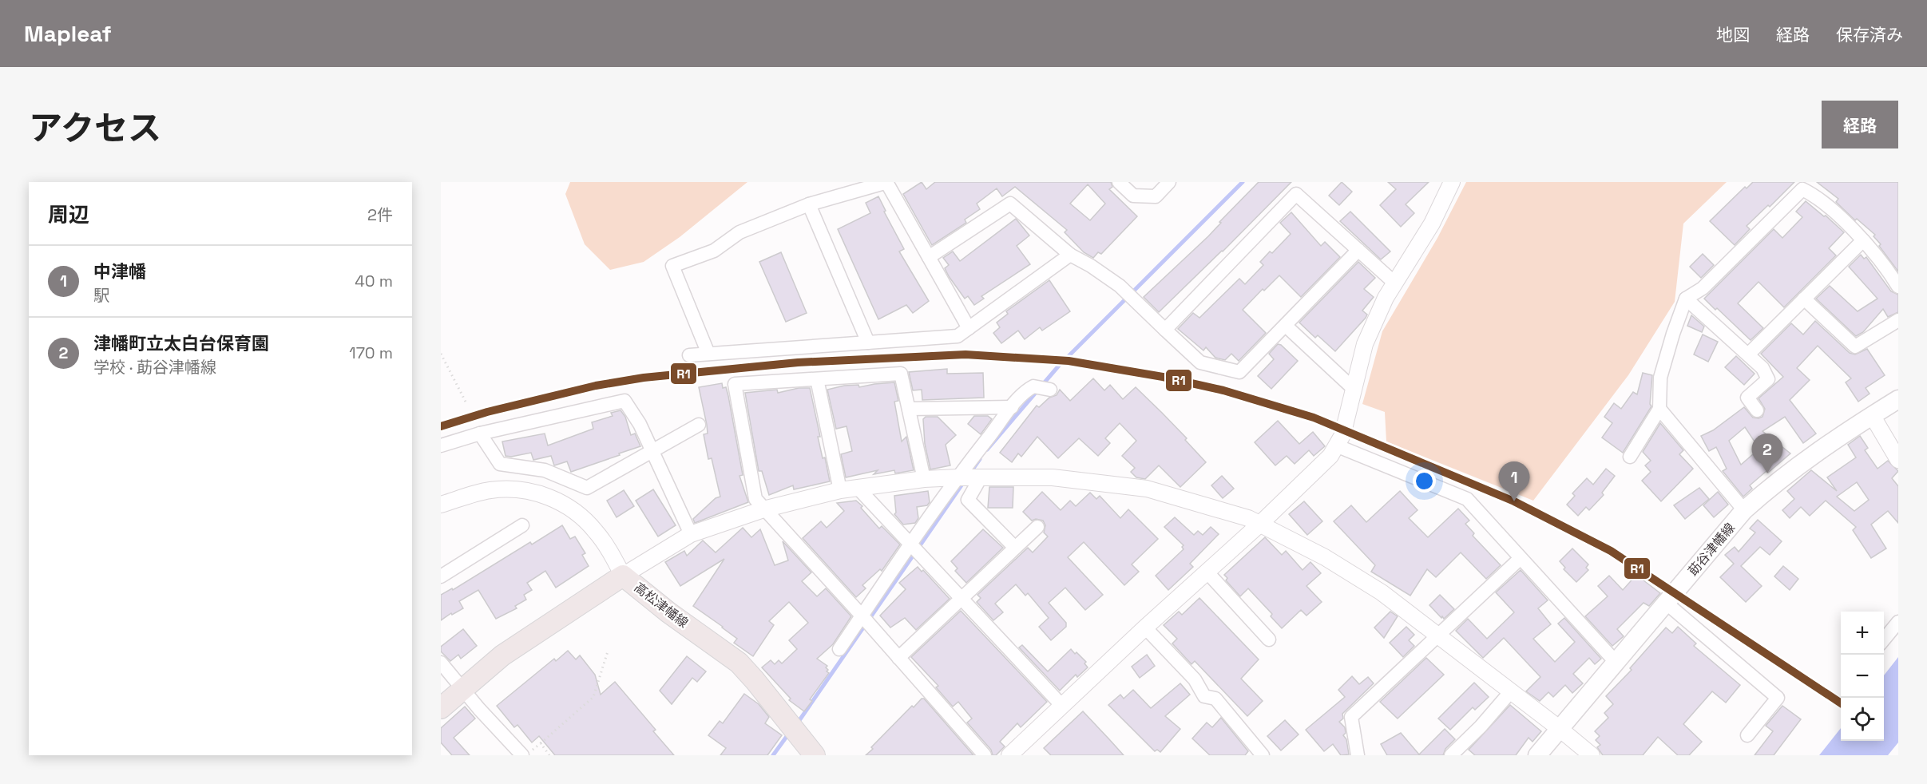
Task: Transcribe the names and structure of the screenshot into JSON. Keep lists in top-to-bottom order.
{
  "streets": {
    "main road": ["莇谷津幡線", "高松津幡線"]
  },
  "lines": ["transit line R1"],
  "page": {
    "header": "Mapleaf",
    "nav": ["地図", "経路", "保存済み"],
    "title": "アクセス",
    "buttons": "経路",
    "heading": ["周辺", "2件"],
    "list": [
      {
        "mark": "1",
        "name": "中津幡",
        "note": "駅",
        "value": "40 m"
      },
      {
        "mark": "2",
        "name": "津幡町立太白台保育園",
        "note": "学校 · 莇谷津幡線",
        "value": "170 m"
      }
    ],
    "pins": ["2", "1"],
    "map_buttons": ["+", "−"]
  }
}
